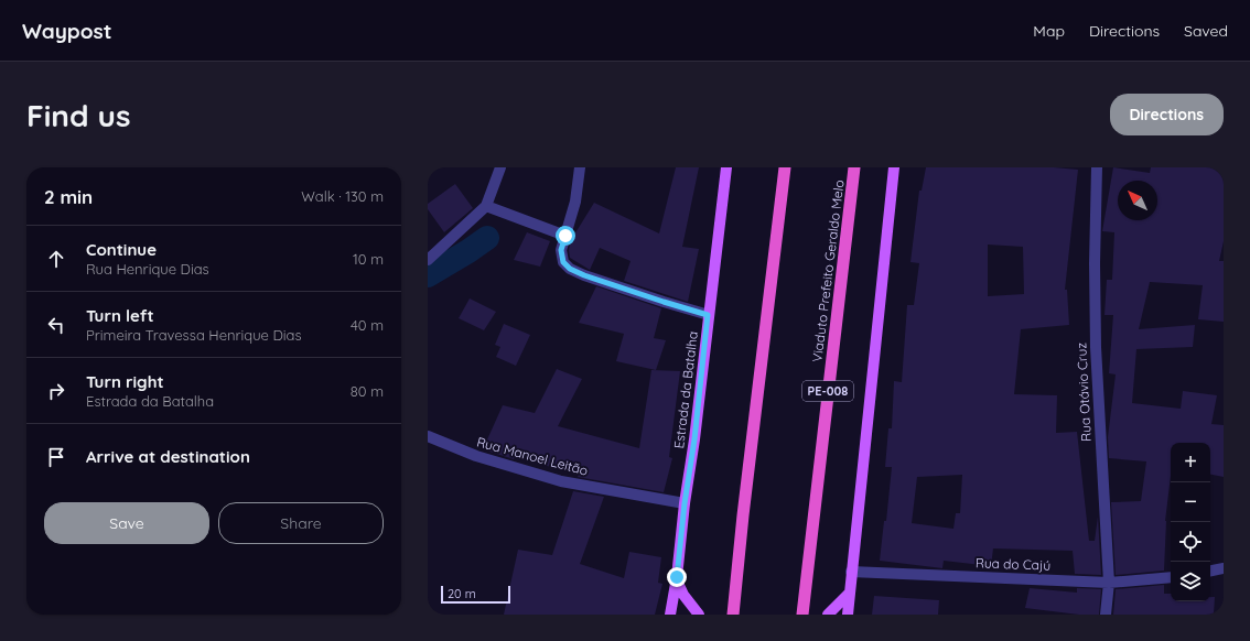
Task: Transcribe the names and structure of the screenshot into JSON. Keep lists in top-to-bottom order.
{
  "streets": {
    "highway": ["Viaduto Prefeito Geraldo Melo", "PE-008"],
    "main road": ["Estrada da Batalha"],
    "street": ["Rua Otávio Cruz", "Rua Manoel Leitão", "Rua do Cajú"]
  },
  "crossings": [
    ["Estrada da Batalha", "Rua Manoel Leitão"],
    ["Rua Otávio Cruz", "Rua do Cajú"]
  ],
  "scale_bar": "20 m",
  "north": "top left",
  "page": {
    "header": "Waypost",
    "nav": ["Map", "Directions", "Saved"],
    "buttons": [
      "Directions",
      ["Save", "Share"]
    ],
    "title": "Find us",
    "heading": ["2 min", "Walk · 130 m"],
    "list": [
      ["Continue", "Rua Henrique Dias", "10 m"],
      ["Turn left", "Primeira Travessa Henrique Dias", "40 m"],
      ["Turn right", "Estrada da Batalha", "80 m"],
      "Arrive at destination"
    ],
    "map_buttons": ["+", "−"],
    "scale": "20 m"
  }
}
